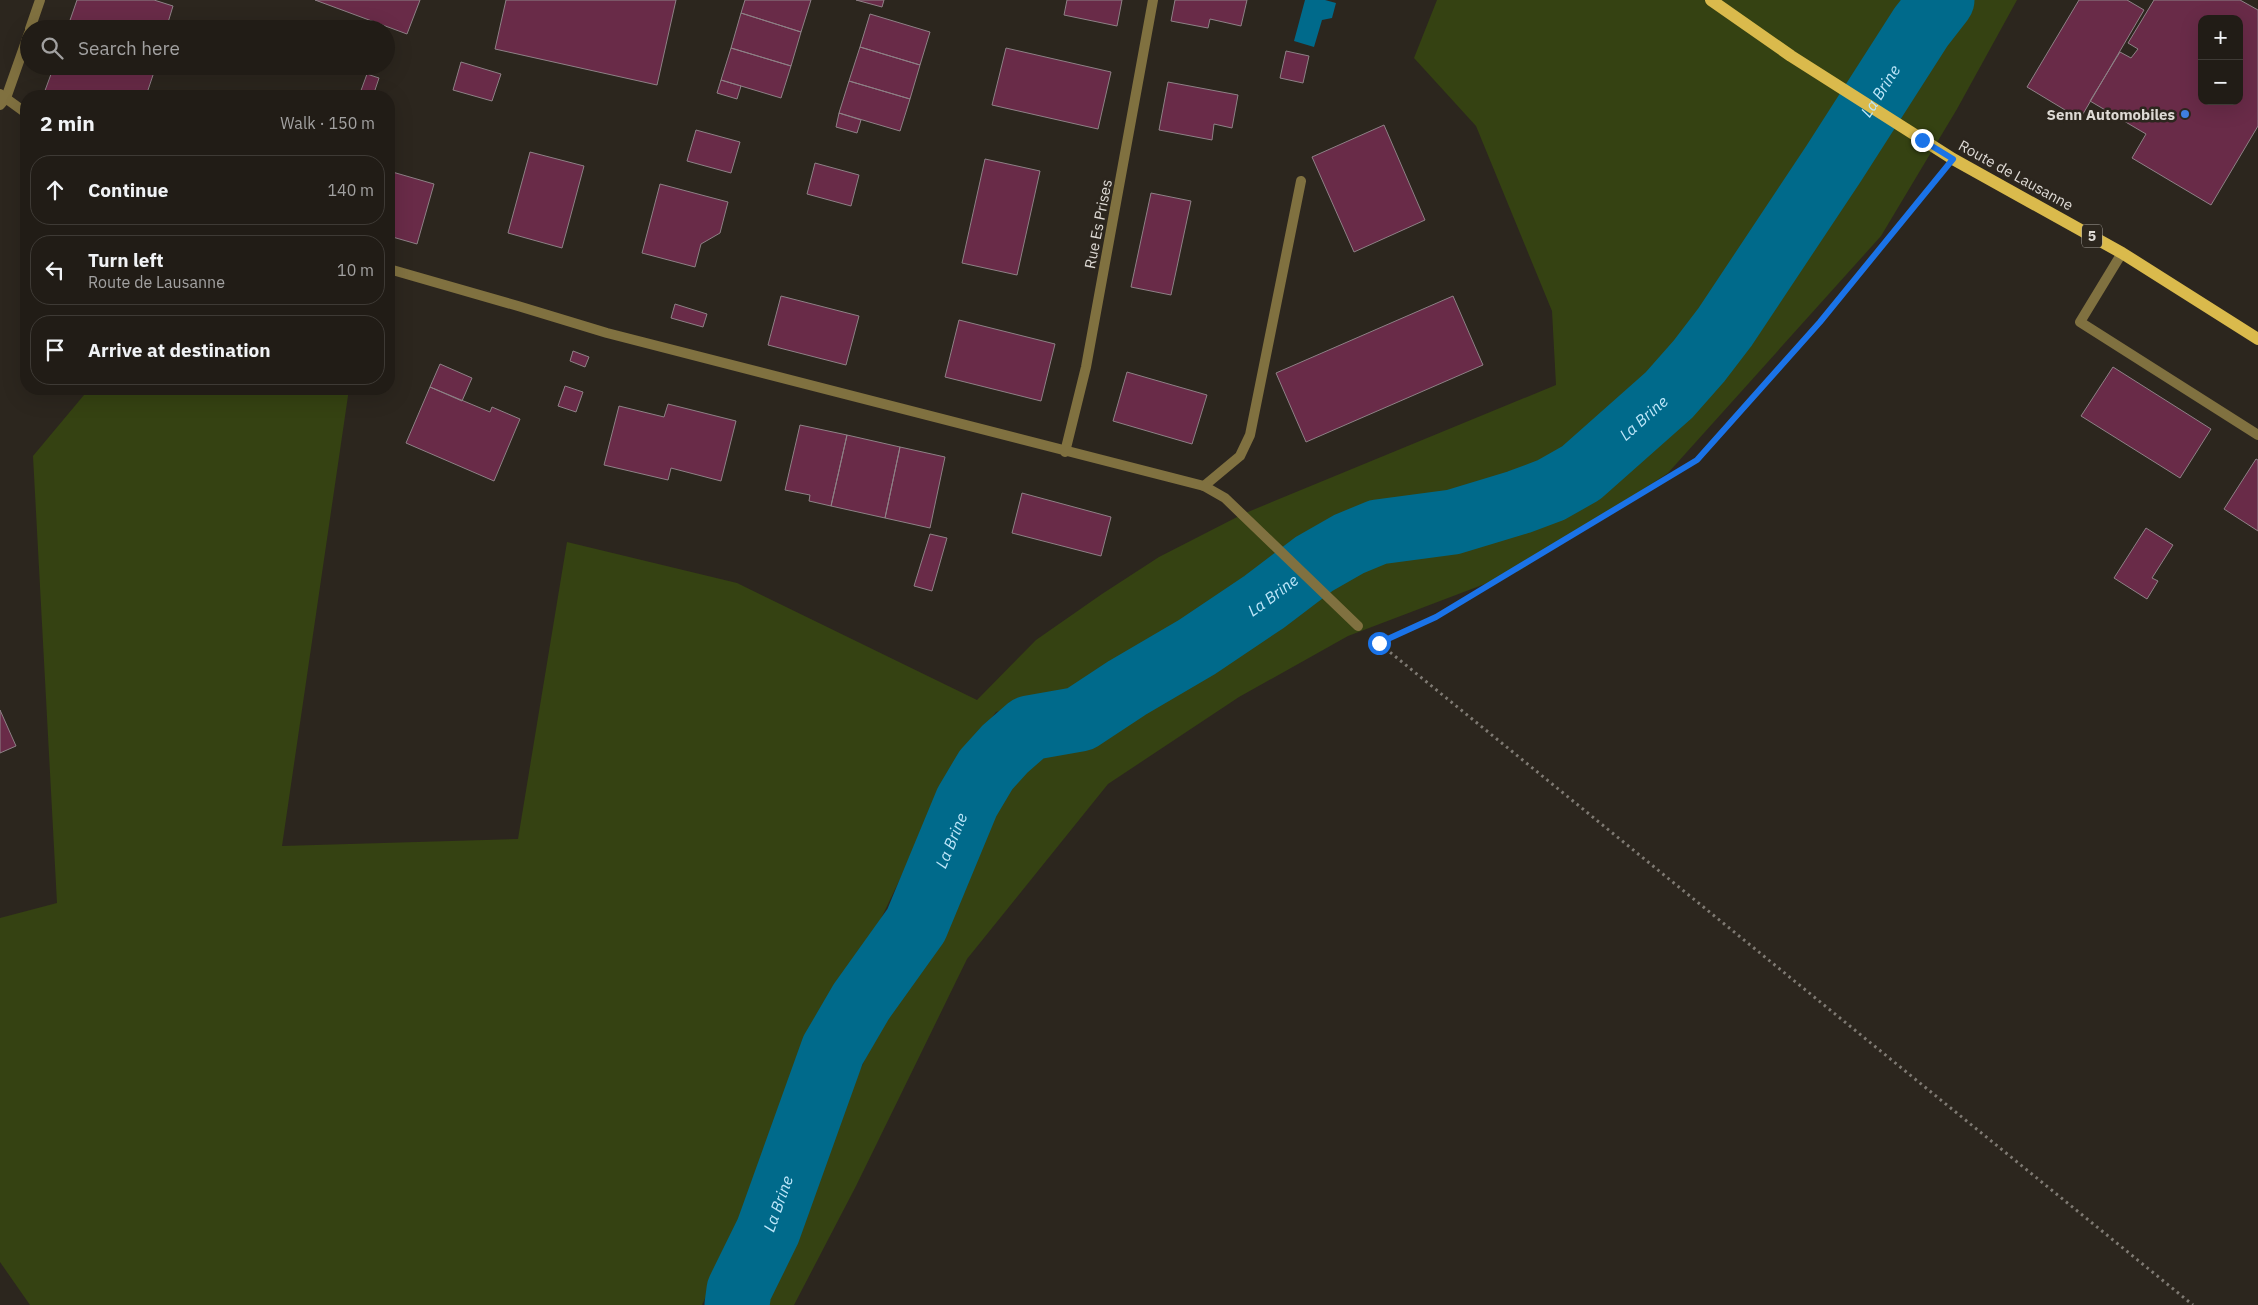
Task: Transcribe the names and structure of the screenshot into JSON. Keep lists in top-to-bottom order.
{
  "streets": {
    "main road": ["Route de Lausanne", "5"],
    "street": ["Rue Es Prises"]
  },
  "water": ["La Brine"],
  "places": ["Senn Automobiles"],
  "page": {
    "map_buttons": ["+", "−"],
    "search": "Search here",
    "heading": ["2 min", "Walk · 150 m"],
    "list": [
      ["Continue", "140 m"],
      ["Turn left", "Route de Lausanne", "10 m"],
      "Arrive at destination"
    ]
  }
}
